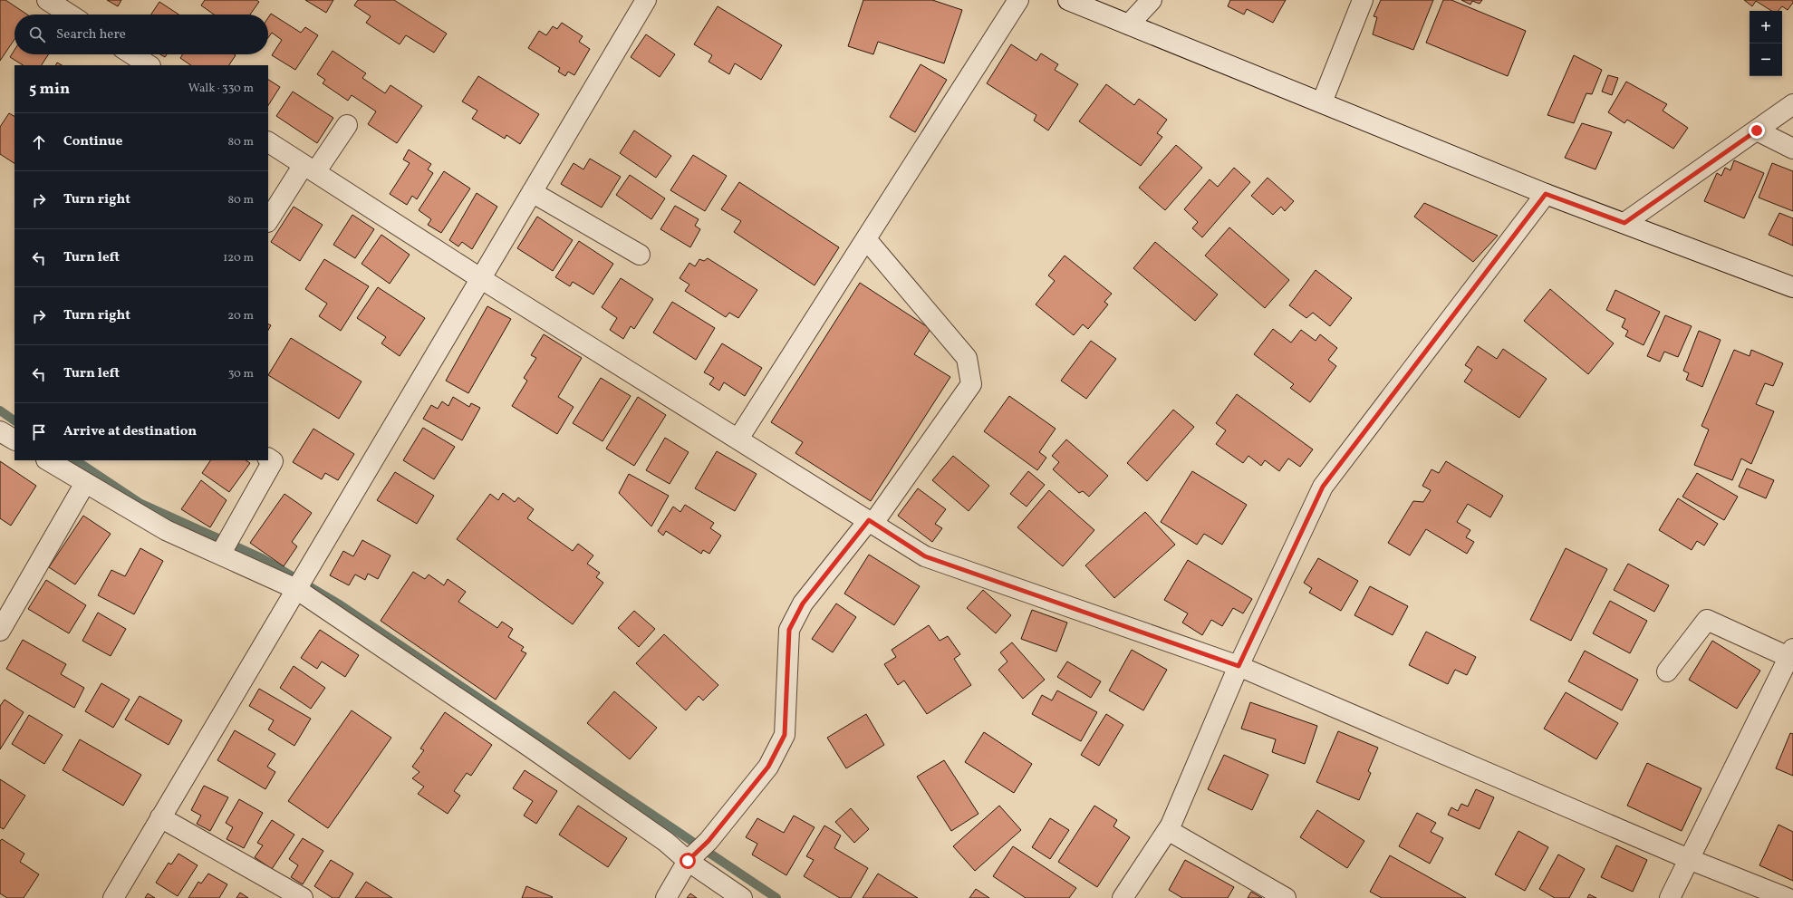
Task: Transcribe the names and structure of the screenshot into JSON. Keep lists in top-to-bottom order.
{
  "page": {
    "map_buttons": ["+", "−"],
    "search": "Search here",
    "heading": ["5 min", "Walk · 330 m"],
    "list": [
      ["Continue", "80 m"],
      ["Turn right", "80 m"],
      ["Turn left", "120 m"],
      ["Turn right", "20 m"],
      ["Turn left", "30 m"],
      "Arrive at destination"
    ]
  }
}
